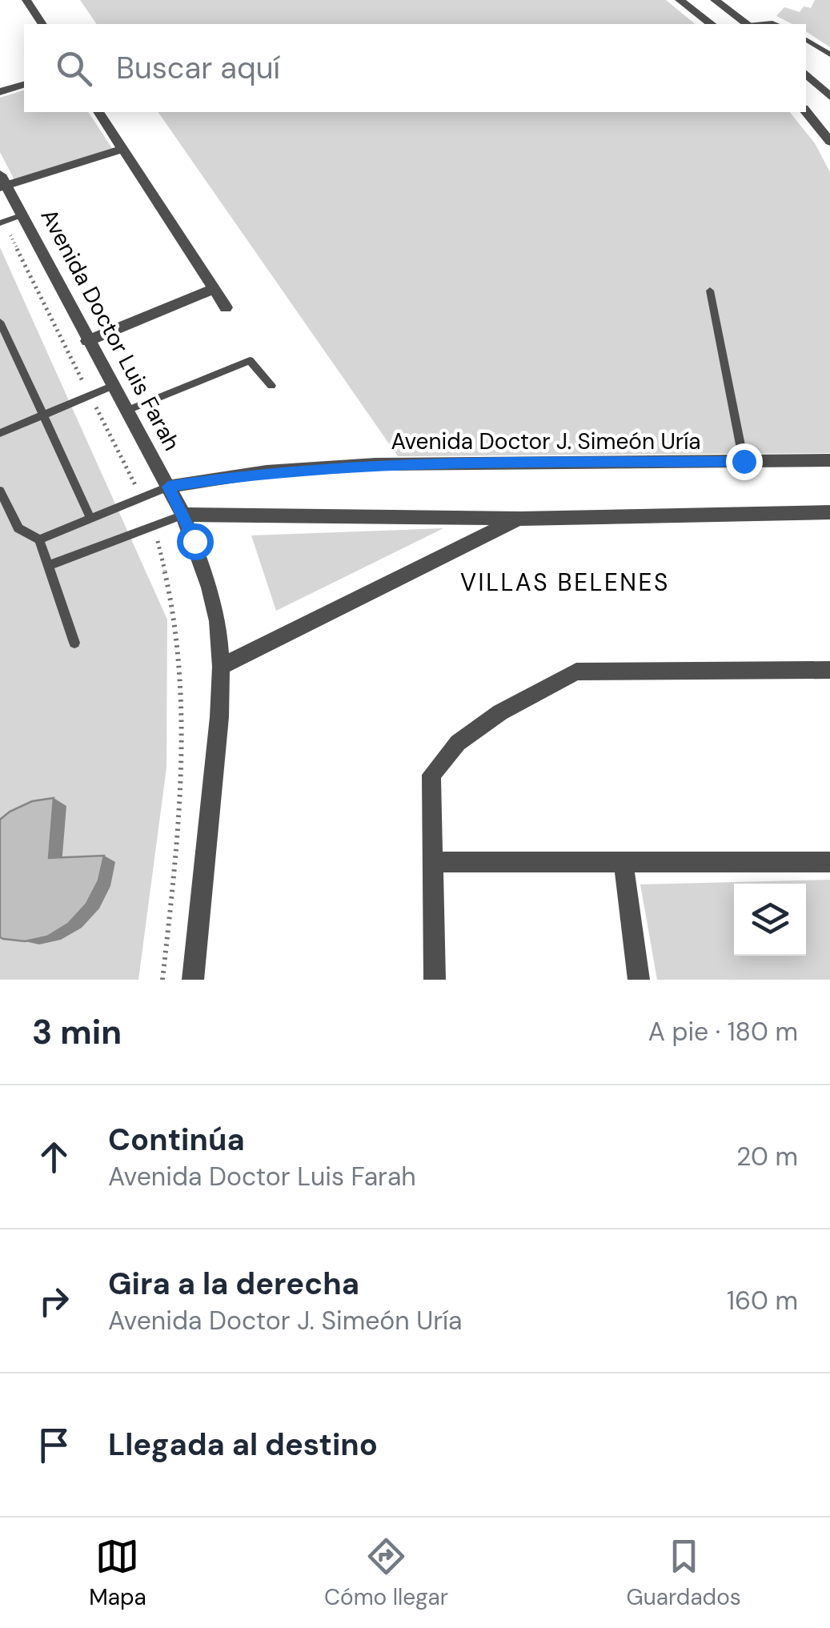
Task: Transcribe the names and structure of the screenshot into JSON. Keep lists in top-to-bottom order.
{
  "streets": {
    "street": ["Avenida Doctor Luis Farah", "Avenida Doctor J. Simeón Uría"]
  },
  "crossings": [
    ["Avenida Doctor Luis Farah", "Avenida Doctor J. Simeón Uría"]
  ],
  "districts": ["VILLAS BELENES"],
  "page": {
    "search": "Buscar aquí",
    "heading": ["3 min", "A pie · 180 m"],
    "list": [
      ["Continúa", "Avenida Doctor Luis Farah", "20 m"],
      ["Gira a la derecha", "Avenida Doctor J. Simeón Uría", "160 m"],
      "Llegada al destino"
    ],
    "nav": ["Mapa", "Cómo llegar", "Guardados"]
  }
}
